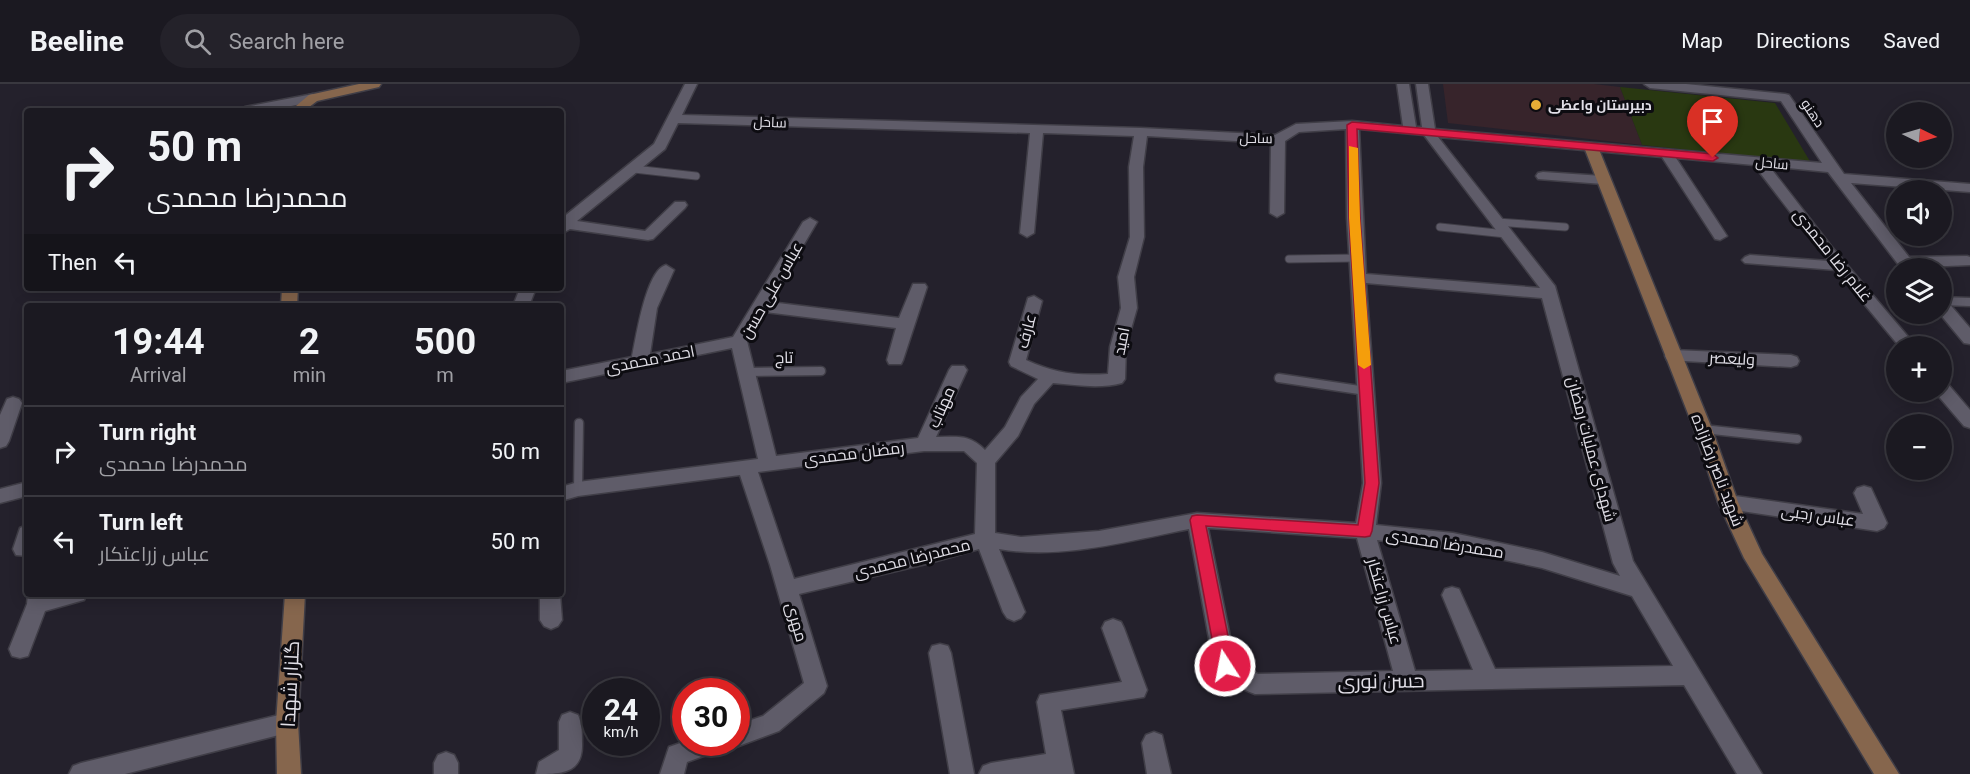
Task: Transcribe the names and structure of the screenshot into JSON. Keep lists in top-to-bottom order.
{
  "streets": {
    "street": [
      "دهنو",
      "ساحل",
      "غلام رضا محمدی",
      "عباس علی حسن",
      "عارف",
      "امید",
      "ولیعصر",
      "احمد محمدی",
      "مهتاب",
      "شهدای عملیات رمضان",
      "رمضان محمدی",
      "شهید ناصر رضازاده",
      "عباس رجبی",
      "محمدرضا محمدی",
      "عباس زراعتکار",
      "مهری",
      "حسن نوری",
      "گلزار شهدا"
    ],
    "lane": ["تاج"]
  },
  "crossings": [
    ["دهنو", "ساحل"],
    ["ساحل", "غلام رضا محمدی"],
    ["ساحل", "امید"],
    ["ساحل", "شهدای عملیات رمضان"],
    ["ساحل", "شهید ناصر رضازاده"],
    ["ساحل", "عباس زراعتکار"],
    ["عباس علی حسن", "تاج"],
    ["عباس علی حسن", "احمد محمدی"],
    ["عباس علی حسن", "رمضان محمدی"],
    ["عارف", "امید"],
    ["ولیعصر", "شهید ناصر رضازاده"],
    ["مهتاب", "رمضان محمدی"],
    ["شهدای عملیات رمضان", "محمدرضا محمدی"],
    ["شهدای عملیات رمضان", "حسن نوری"],
    ["رمضان محمدی", "مهری"],
    ["شهید ناصر رضازاده", "عباس رجبی"],
    ["محمدرضا محمدی", "عباس زراعتکار"],
    ["محمدرضا محمدی", "مهری"],
    ["محمدرضا محمدی", "حسن نوری"],
    ["عباس زراعتکار", "حسن نوری"]
  ],
  "places": ["دبیرستان واعظی"],
  "north": "right",
  "page": {
    "header": "Beeline",
    "search": "Search here",
    "nav": ["Map", "Directions", "Saved"],
    "map_buttons": ["+", "−"],
    "turn": ["50 m", "محمدرضا محمدی"],
    "then": "Then",
    "eta": [
      "19:44",
      "Arrival",
      "2",
      "min",
      "500",
      "m"
    ],
    "list": [
      {
        "name": "Turn right",
        "note": "محمدرضا محمدی",
        "value": "50 m"
      },
      {
        "name": "Turn left",
        "note": "عباس زراعتکار",
        "value": "50 m"
      }
    ],
    "speed": "24 km/h",
    "limit": "30"
  }
}
